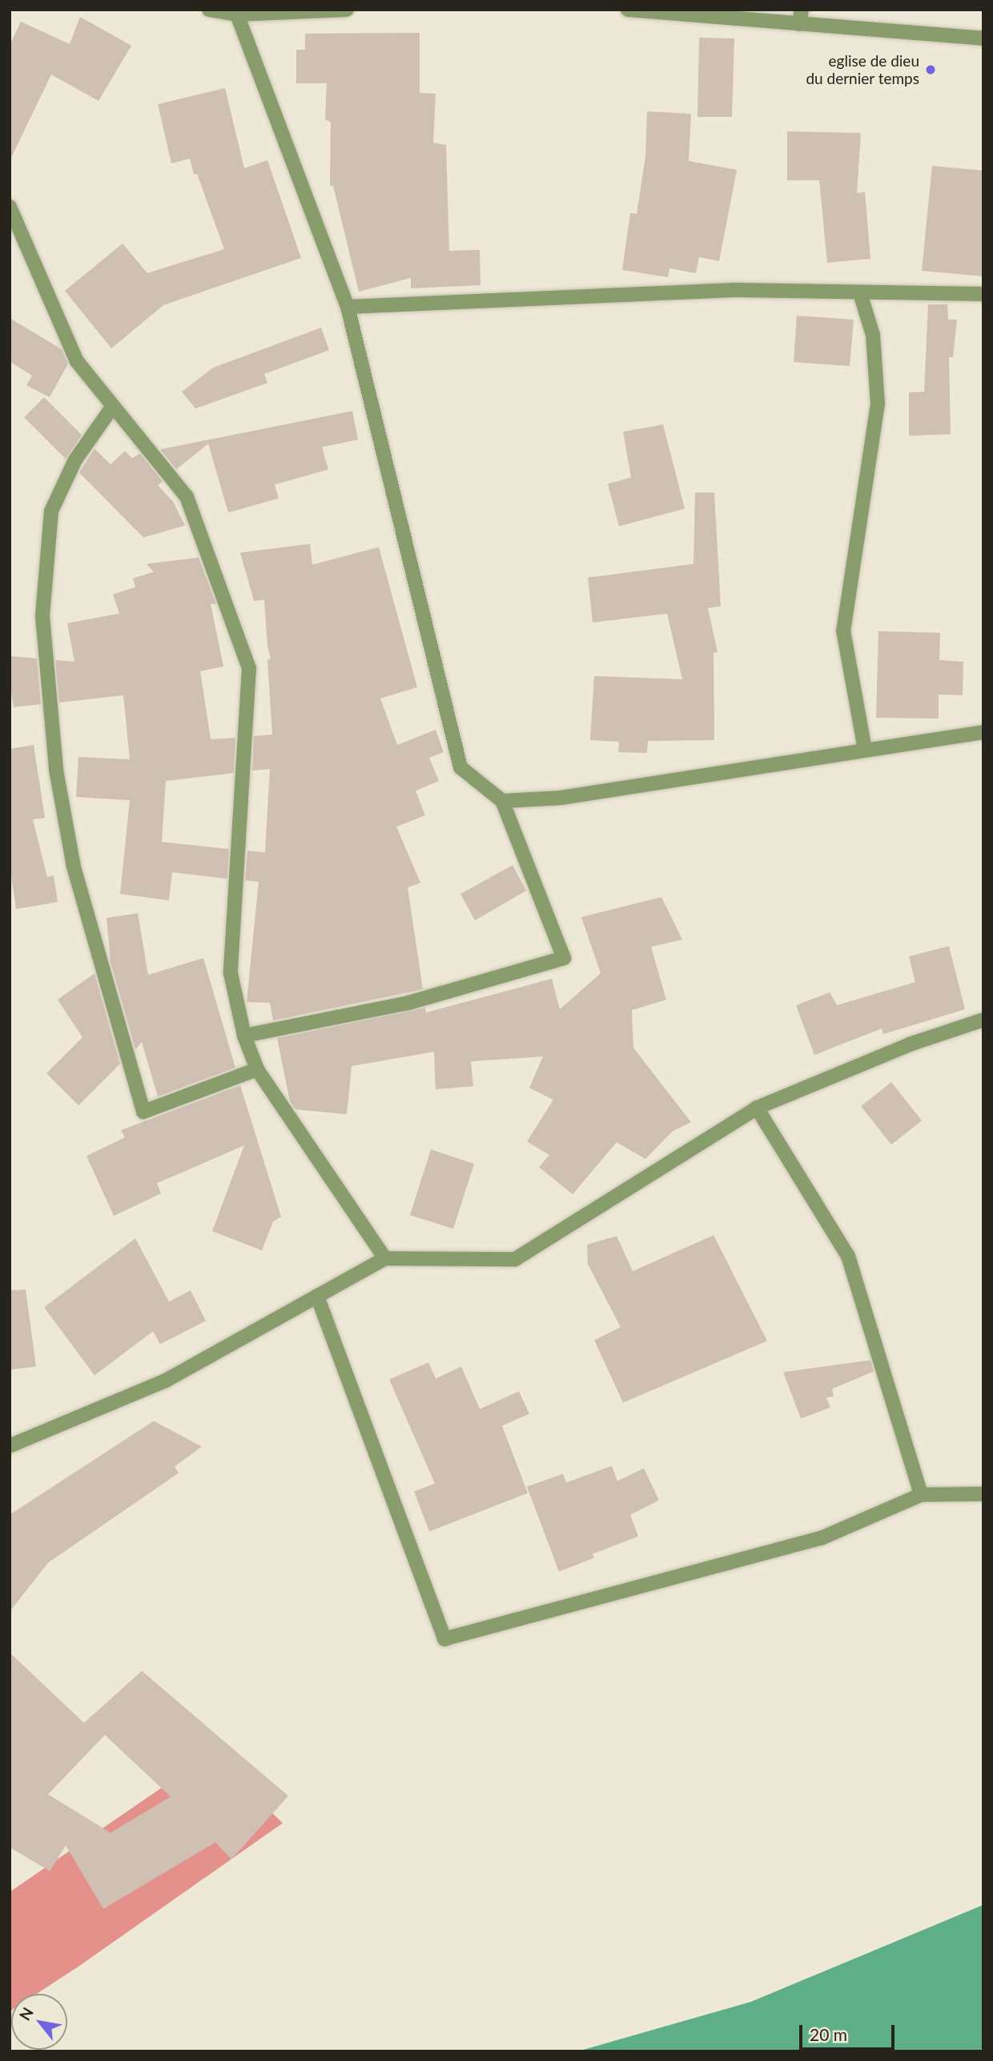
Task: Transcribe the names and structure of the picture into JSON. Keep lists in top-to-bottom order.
{
  "places": ["eglise de dieu du dernier temps"],
  "scale_bar": "20 m",
  "north": "top left"
}
